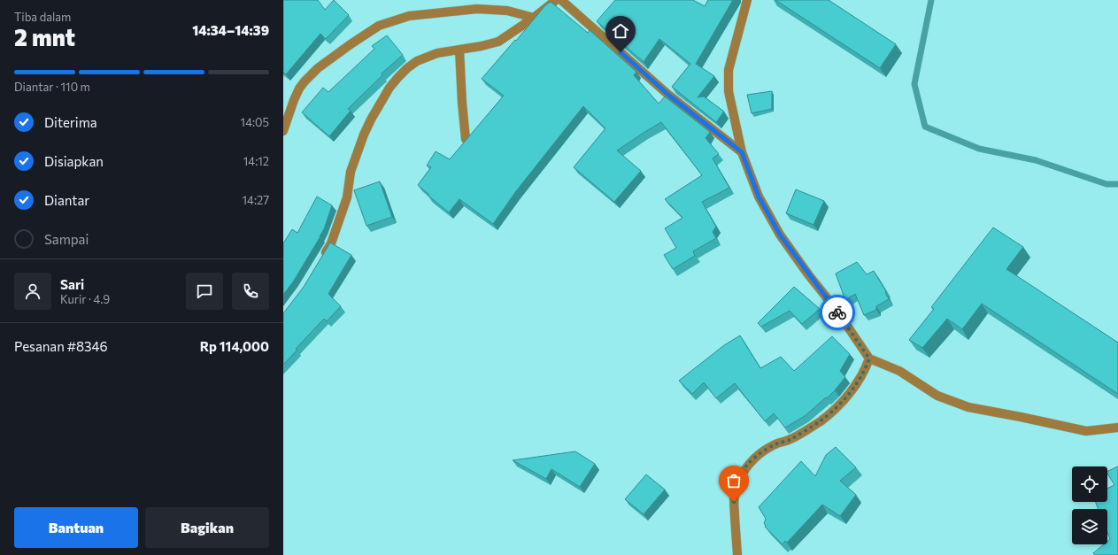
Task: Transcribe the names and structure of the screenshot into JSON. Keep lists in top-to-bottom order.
{
  "page": {
    "heading": ["2 mnt", "Tiba dalam", "14:34–14:39"],
    "panel": [
      "Sari",
      "Kurir · 4.9",
      "Pesanan #8346",
      "Rp 114,000"
    ],
    "bar": "Diantar · 110 m",
    "list": [
      ["Diterima", "14:05"],
      ["Disiapkan", "14:12"],
      ["Diantar", "14:27"],
      "Sampai"
    ],
    "buttons": ["Bantuan", "Bagikan"]
  }
}
